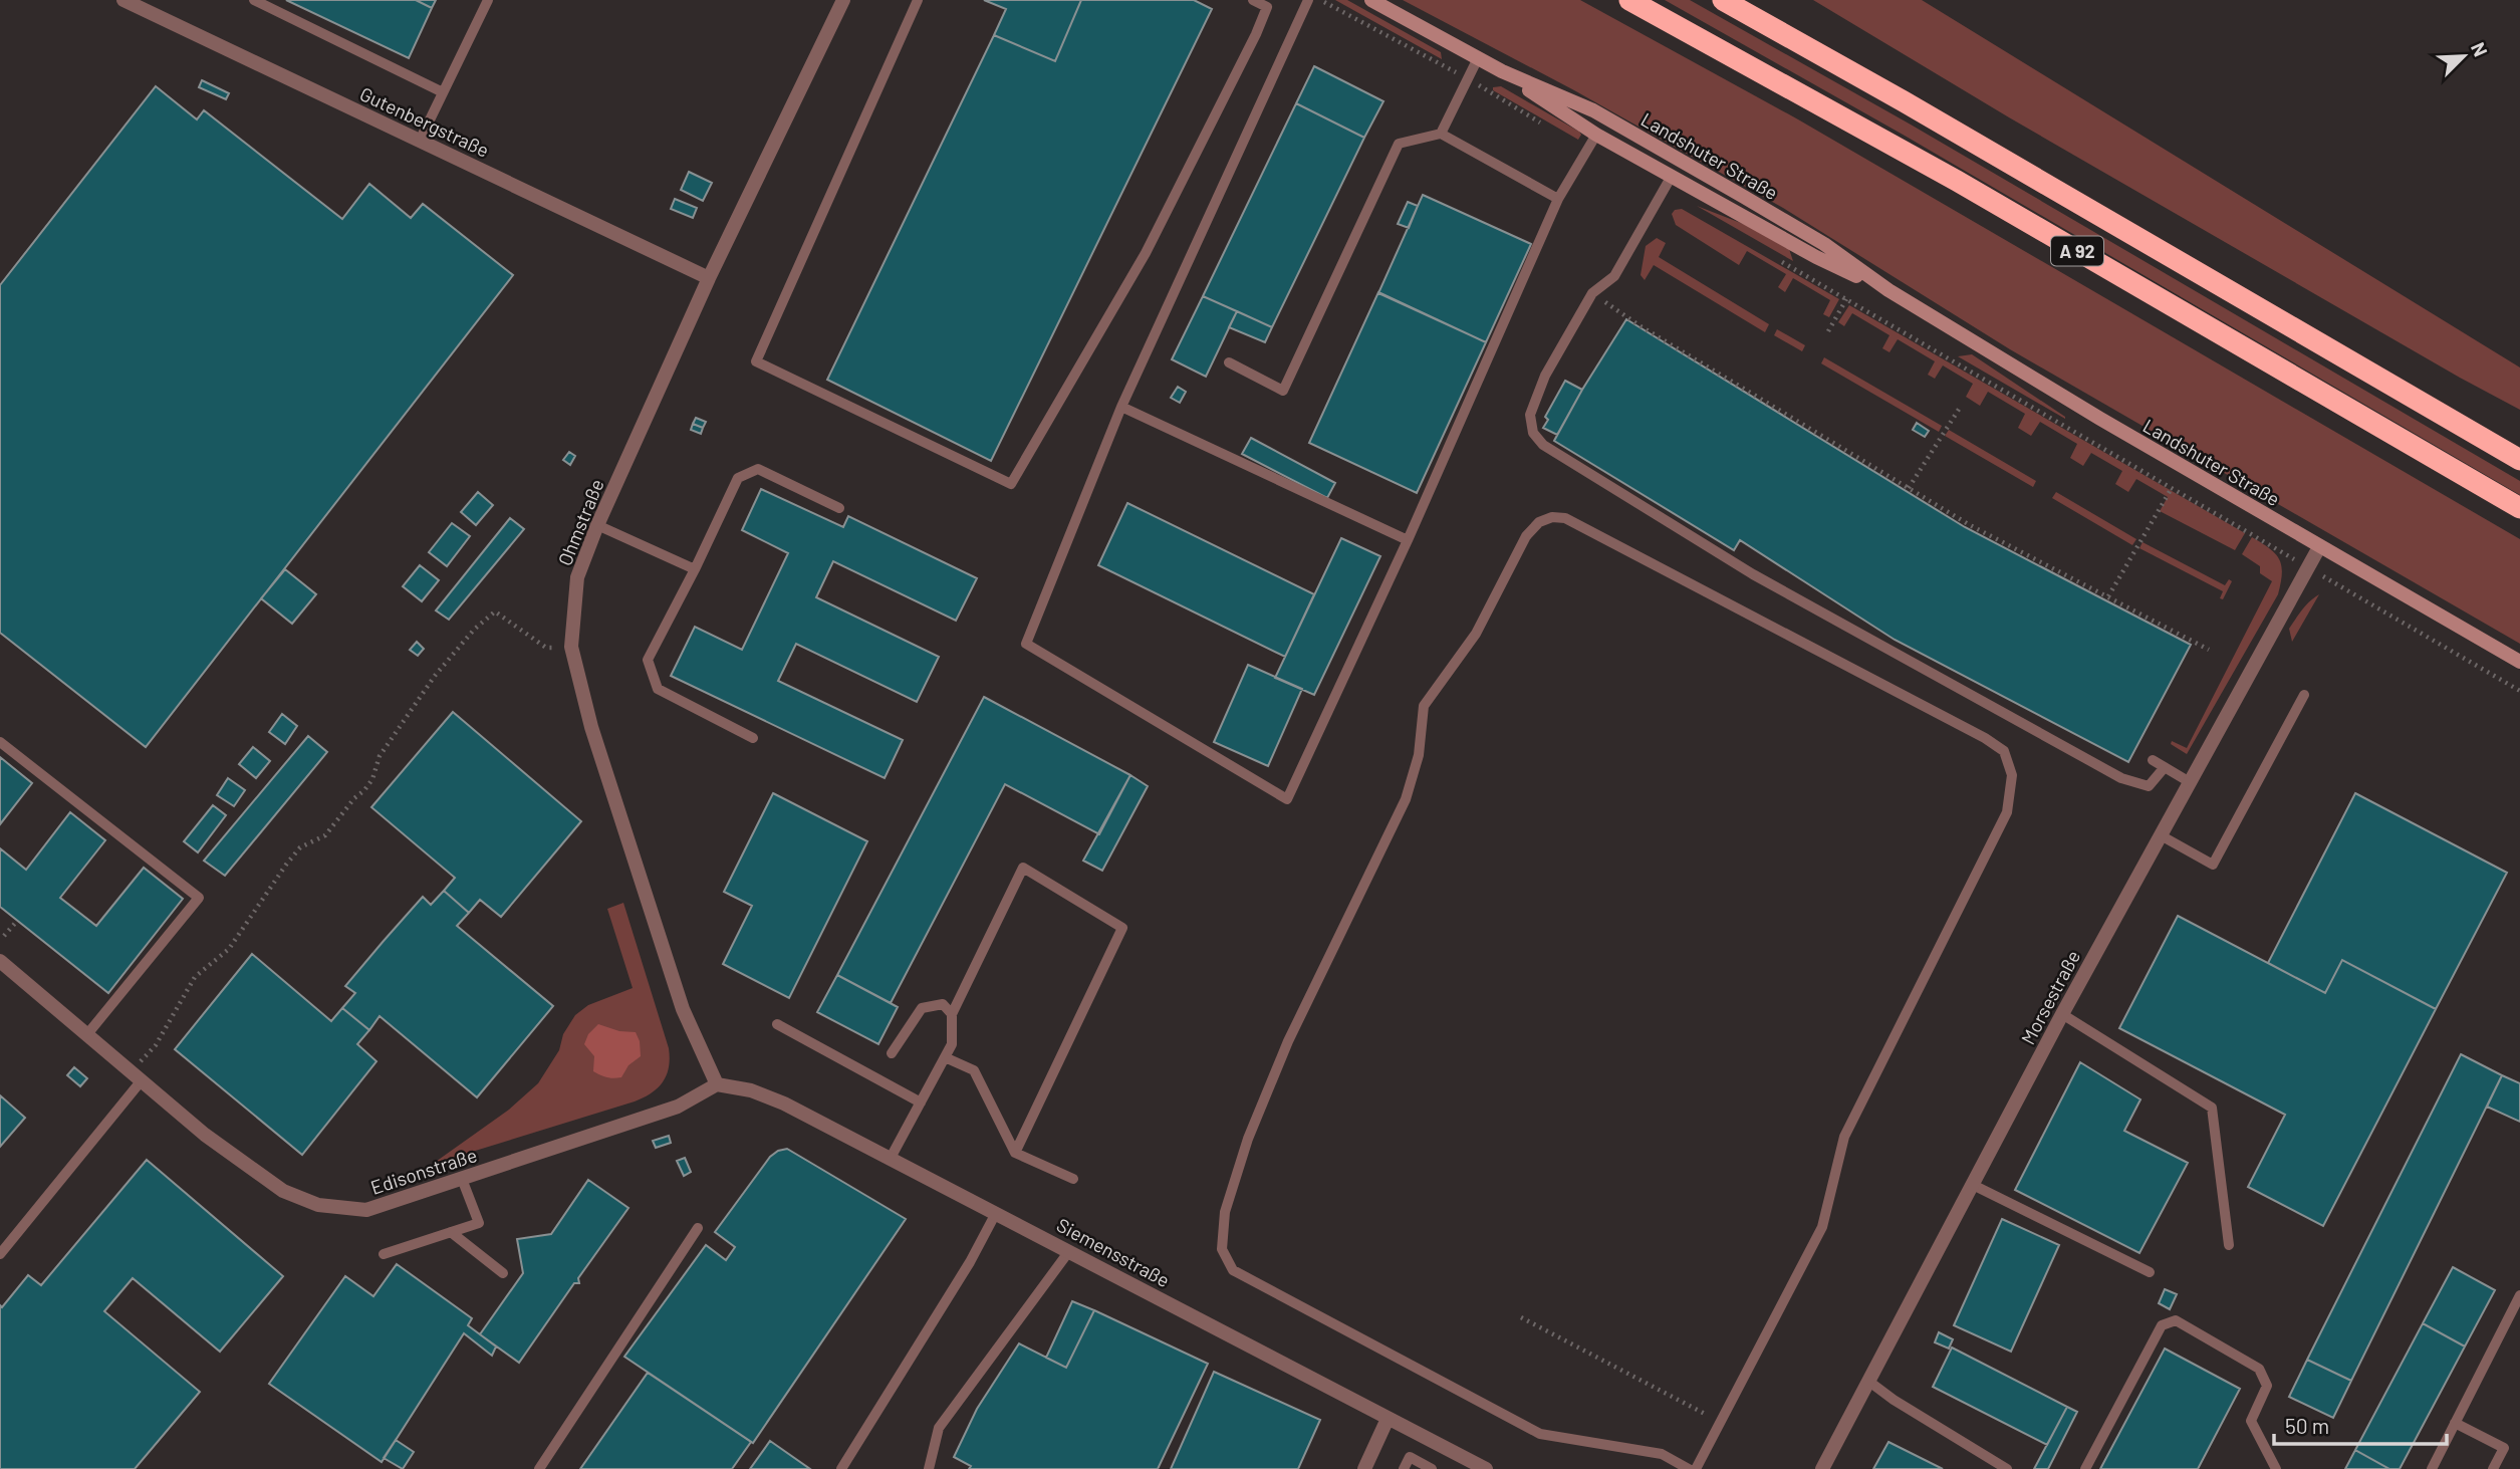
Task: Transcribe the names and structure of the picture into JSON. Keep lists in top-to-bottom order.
{
  "streets": {
    "highway": ["A 92"],
    "main road": ["Landshuter Straße"],
    "street": [
      "Gutenbergstraße",
      "Ohmstraße",
      "Morsestraße",
      "Edisonstraße",
      "Siemensstraße"
    ]
  },
  "crossings": [
    ["Gutenbergstraße", "Ohmstraße"],
    ["Landshuter Straße", "Morsestraße"],
    ["Ohmstraße", "Edisonstraße"],
    ["Ohmstraße", "Siemensstraße"],
    ["Edisonstraße", "Siemensstraße"]
  ],
  "scale_bar": "50 m",
  "north": "top right"
}
